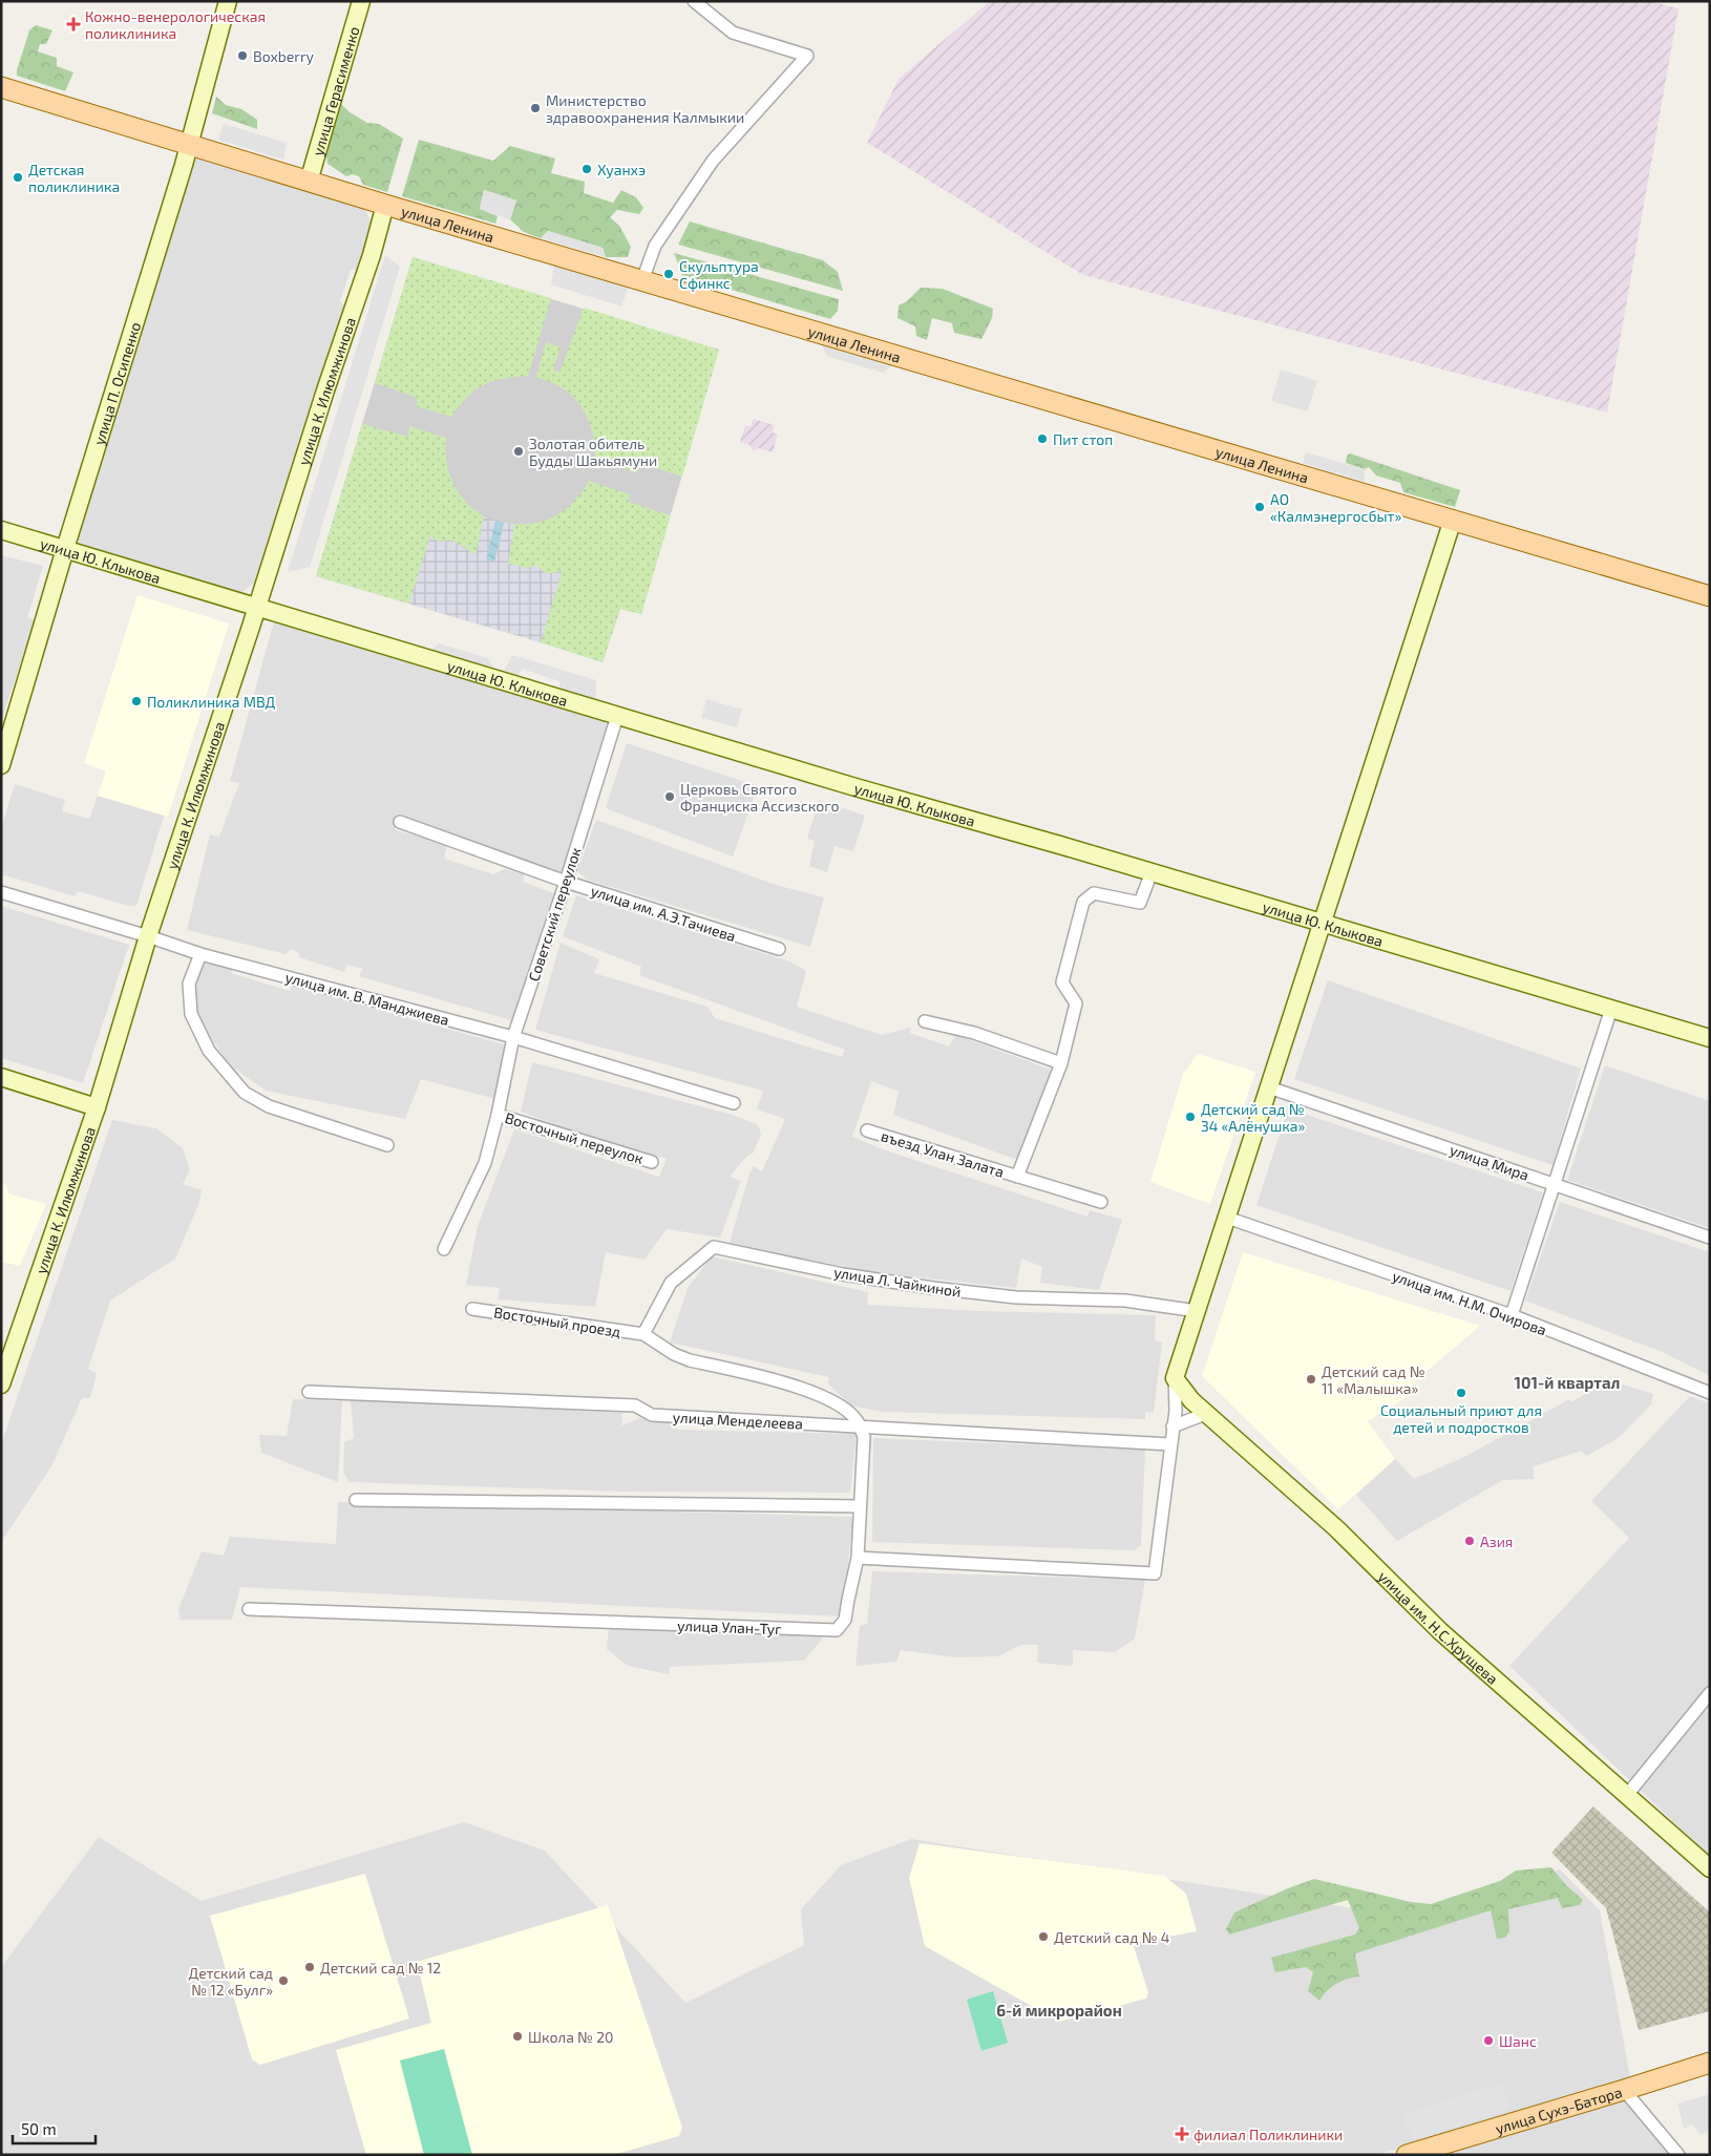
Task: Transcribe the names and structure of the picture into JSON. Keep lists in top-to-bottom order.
{
  "streets": {
    "main road": [
      "улица Герасименко",
      "улица Ленина",
      "улица П. Осипенко",
      "улица К. Илюмжинова",
      "улица Ю. Клыкова",
      "улица им. Н.С.Хрущева",
      "улица Сухэ-Батора"
    ],
    "street": [
      "улица им. А.Э.Тачиева",
      "Советский переулок",
      "улица им. В. Манджиева",
      "Восточный переулок",
      "въезд Улан Залата",
      "улица Мира",
      "улица Л. Чайкиной",
      "улица им. Н.М. Очирова",
      "Восточный проезд",
      "улица Менделеева",
      "улица Улан-Туг"
    ]
  },
  "crossings": [
    ["улица Герасименко", "улица Ленина"],
    ["улица Ленина", "улица П. Осипенко"],
    ["улица Ленина", "улица К. Илюмжинова"],
    ["улица П. Осипенко", "улица Ю. Клыкова"],
    ["улица К. Илюмжинова", "улица Ю. Клыкова"],
    ["улица К. Илюмжинова", "улица им. В. Манджиева"],
    ["улица Ю. Клыкова", "Советский переулок"],
    ["улица Ю. Клыкова", "въезд Улан Залата"],
    ["улица им. А.Э.Тачиева", "Советский переулок"],
    ["Советский переулок", "улица им. В. Манджиева"],
    ["Советский переулок", "Восточный переулок"],
    ["улица Л. Чайкиной", "Восточный проезд"]
  ],
  "districts": ["101-й квартал", "6-й микрорайон"],
  "places": {
    "health": ["Кожно-венерологическая поликлиника", "филиал Поликлиники"],
    "other": [
      "Boxberry",
      "Министерство здравоохранения Калмыкии",
      "Хуанхэ",
      "Детская поликлиника",
      "Скульптура Сфинкс",
      "Пит стоп",
      "Золотая обитель Будды Шакьямуни",
      "АО «Калмэнергосбыт»",
      "Поликлиника МВД",
      "Церковь Святого Франциска Ассизского",
      "Детский сад № 34 «Алёнушка»",
      "Детский сад № 11 «Малышка»",
      "Социальный приют для детей и подростков",
      "Азия",
      "Детский сад № 4",
      "Детский сад № 12",
      "Детский сад № 12 «Булг»",
      "Школа № 20",
      "Шанс"
    ]
  },
  "scale_bar": "50 m"
}
